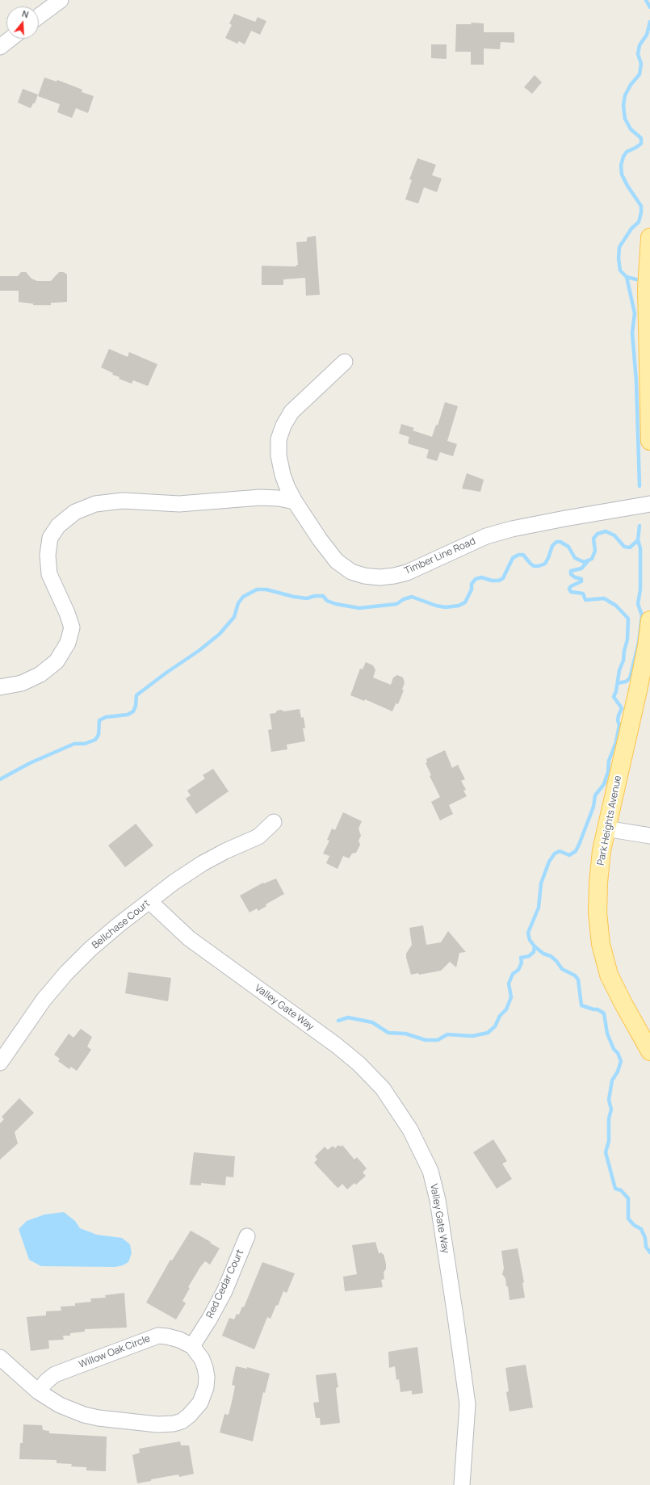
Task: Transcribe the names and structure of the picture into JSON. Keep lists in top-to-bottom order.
{
  "streets": {
    "main road": ["Park Heights Avenue"],
    "street": [
      "Timber Line Road",
      "Bellchase Court",
      "Valley Gate Way",
      "Red Cedar Court",
      "Willow Oak Circle"
    ]
  },
  "crossings": [
    ["Bellchase Court", "Valley Gate Way"],
    ["Red Cedar Court", "Willow Oak Circle"]
  ],
  "north": "top"
}
